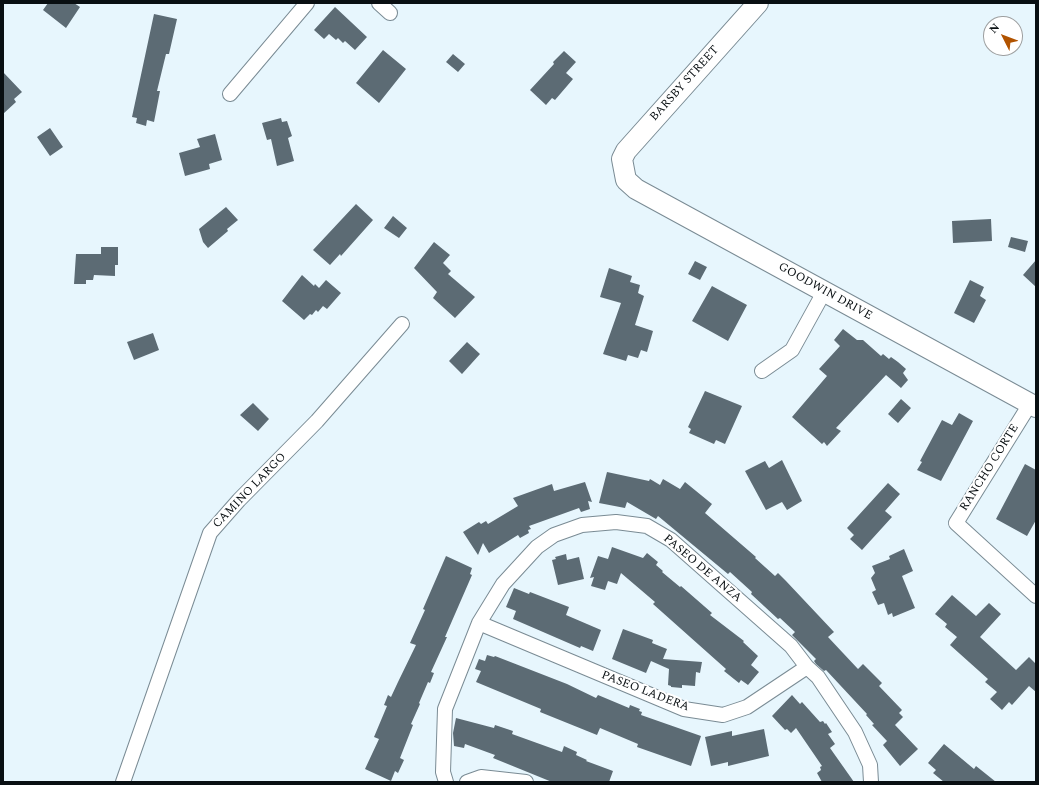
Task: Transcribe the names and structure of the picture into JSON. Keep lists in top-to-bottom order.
{
  "streets": {
    "street": [
      "BARSBY STREET",
      "GOODWIN DRIVE",
      "RANCHO CORTE",
      "CAMINO LARGO",
      "PASEO DE ANZA",
      "PASEO LADERA"
    ]
  },
  "crossings": [
    ["BARSBY STREET", "GOODWIN DRIVE"],
    ["GOODWIN DRIVE", "RANCHO CORTE"],
    ["PASEO DE ANZA", "PASEO LADERA"]
  ],
  "north": "top left"
}
